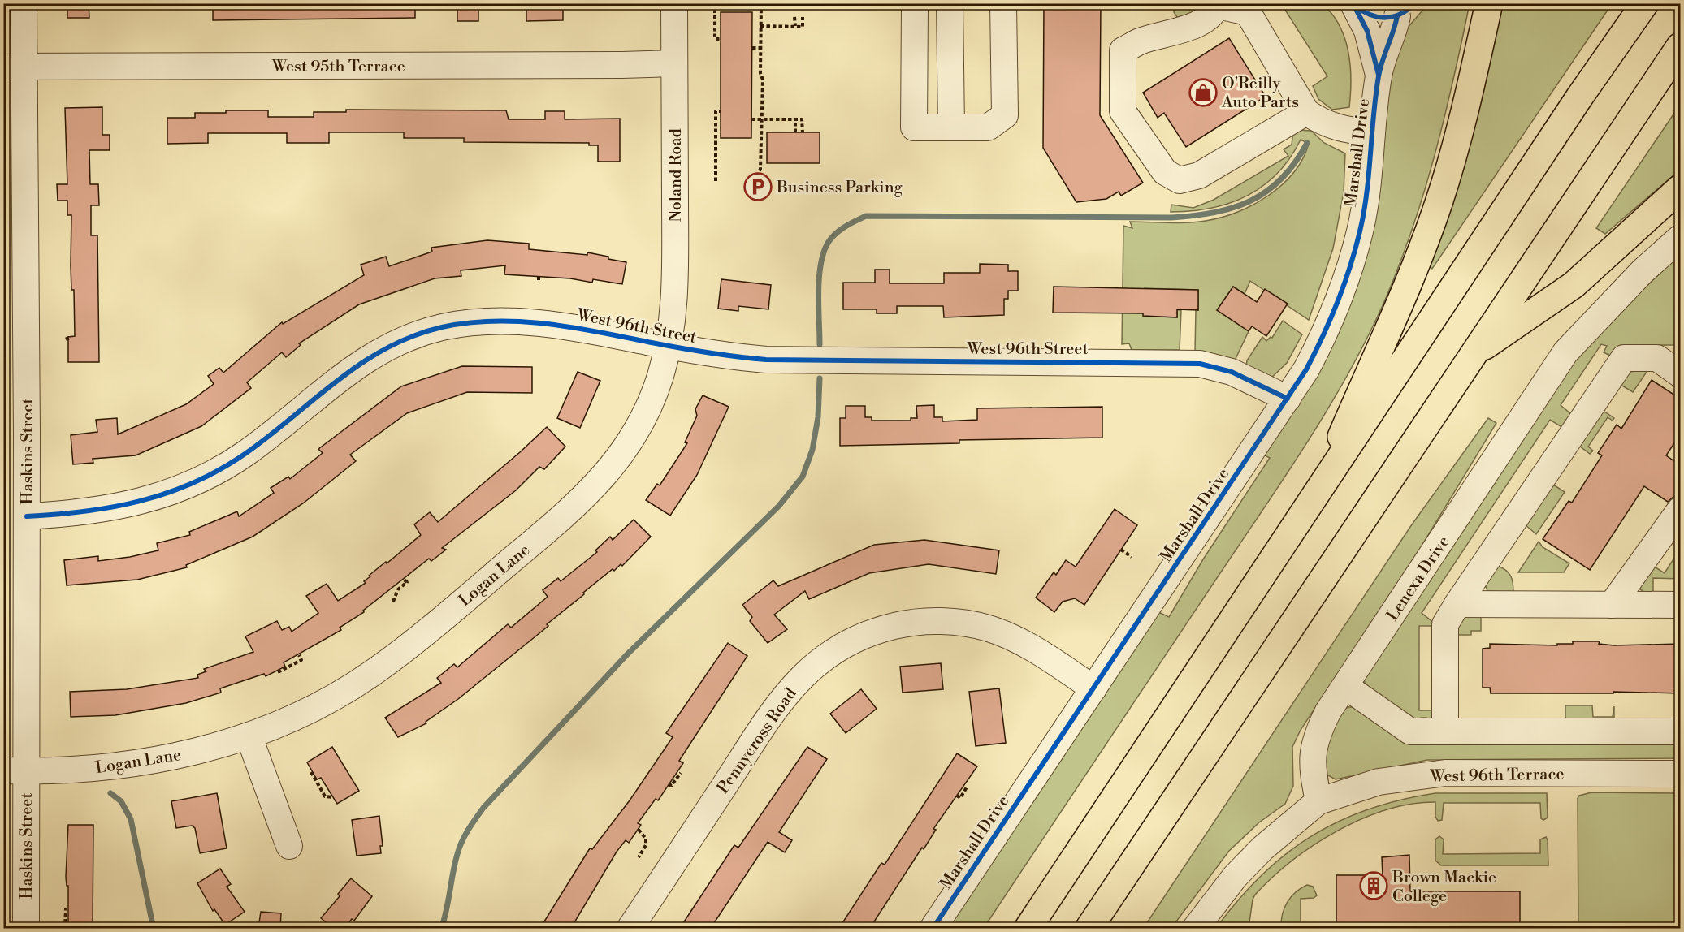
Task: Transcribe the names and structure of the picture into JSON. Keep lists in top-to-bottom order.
{
  "streets": {
    "street": [
      "West 95th Terrace",
      "Marshall Drive",
      "Noland Road",
      "West 96th Street",
      "Haskins Street",
      "Logan Lane",
      "Lenexa Drive",
      "Pennycross Road",
      "West 96th Terrace"
    ]
  },
  "crossings": [
    ["West 95th Terrace", "Noland Road"],
    ["West 95th Terrace", "Haskins Street"],
    ["Marshall Drive", "West 96th Street"],
    ["Marshall Drive", "Pennycross Road"],
    ["Noland Road", "West 96th Street"],
    ["Noland Road", "Logan Lane"],
    ["West 96th Street", "Haskins Street"],
    ["West 96th Street", "Logan Lane"],
    ["Haskins Street", "Logan Lane"],
    ["Lenexa Drive", "West 96th Terrace"]
  ],
  "places": {
    "shop": ["O'Reilly Auto Parts"],
    "parking": ["Business Parking"],
    "building": ["Brown Mackie College"]
  }
}
